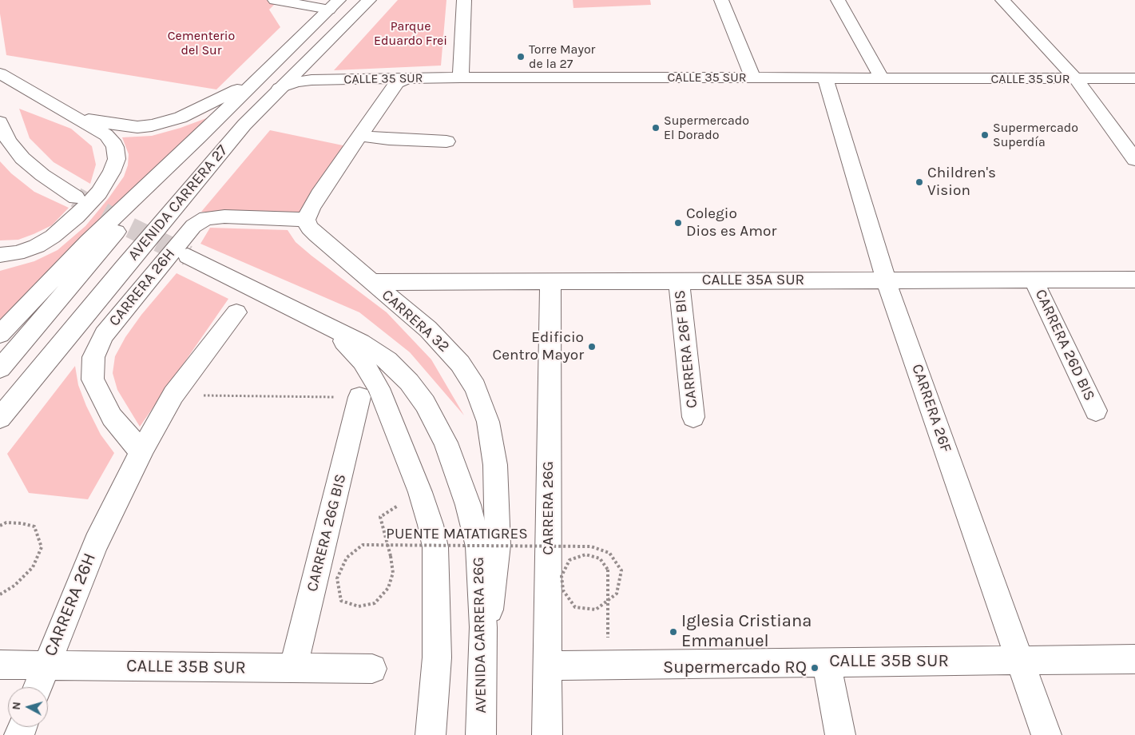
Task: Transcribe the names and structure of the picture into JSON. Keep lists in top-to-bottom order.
{
  "streets": {
    "street": [
      "CALLE 35 SUR",
      "AVENIDA CARRERA 27",
      "CALLE 35A SUR",
      "CARRERA 26H",
      "CARRERA 32",
      "CARRERA 26D BIS",
      "CARRERA 26F BIS",
      "CARRERA 26F",
      "CARRERA 26G",
      "CARRERA 26G BIS",
      "AVENIDA CARRERA 26G",
      "CALLE 35B SUR"
    ],
    "path": ["PUENTE MATATIGRES"]
  },
  "crossings": [
    ["CALLE 35 SUR", "AVENIDA CARRERA 27"],
    ["CALLE 35 SUR", "CARRERA 26F"],
    ["CALLE 35A SUR", "CARRERA 32"],
    ["CALLE 35A SUR", "CARRERA 26D BIS"],
    ["CALLE 35A SUR", "CARRERA 26F BIS"],
    ["CALLE 35A SUR", "CARRERA 26F"],
    ["CALLE 35A SUR", "CARRERA 26G"],
    ["CARRERA 26H", "CARRERA 32"],
    ["CARRERA 26H", "CALLE 35B SUR"],
    ["CARRERA 32", "AVENIDA CARRERA 26G"],
    ["CARRERA 26F", "CALLE 35B SUR"],
    ["CARRERA 26G", "CALLE 35B SUR"],
    ["CARRERA 26G BIS", "CALLE 35B SUR"],
    ["PUENTE MATATIGRES", "CALLE 35B SUR"]
  ],
  "parks": ["Parque Eduardo Frei", "Cementerio del Sur"],
  "places": [
    "Torre Mayor de la 27",
    "Supermercado El Dorado",
    "Supermercado Superdía",
    "Children's Vision",
    "Colegio Dios es Amor",
    "Edificio Centro Mayor",
    "Iglesia Cristiana Emmanuel",
    "Supermercado RQ"
  ],
  "north": "left"
}
